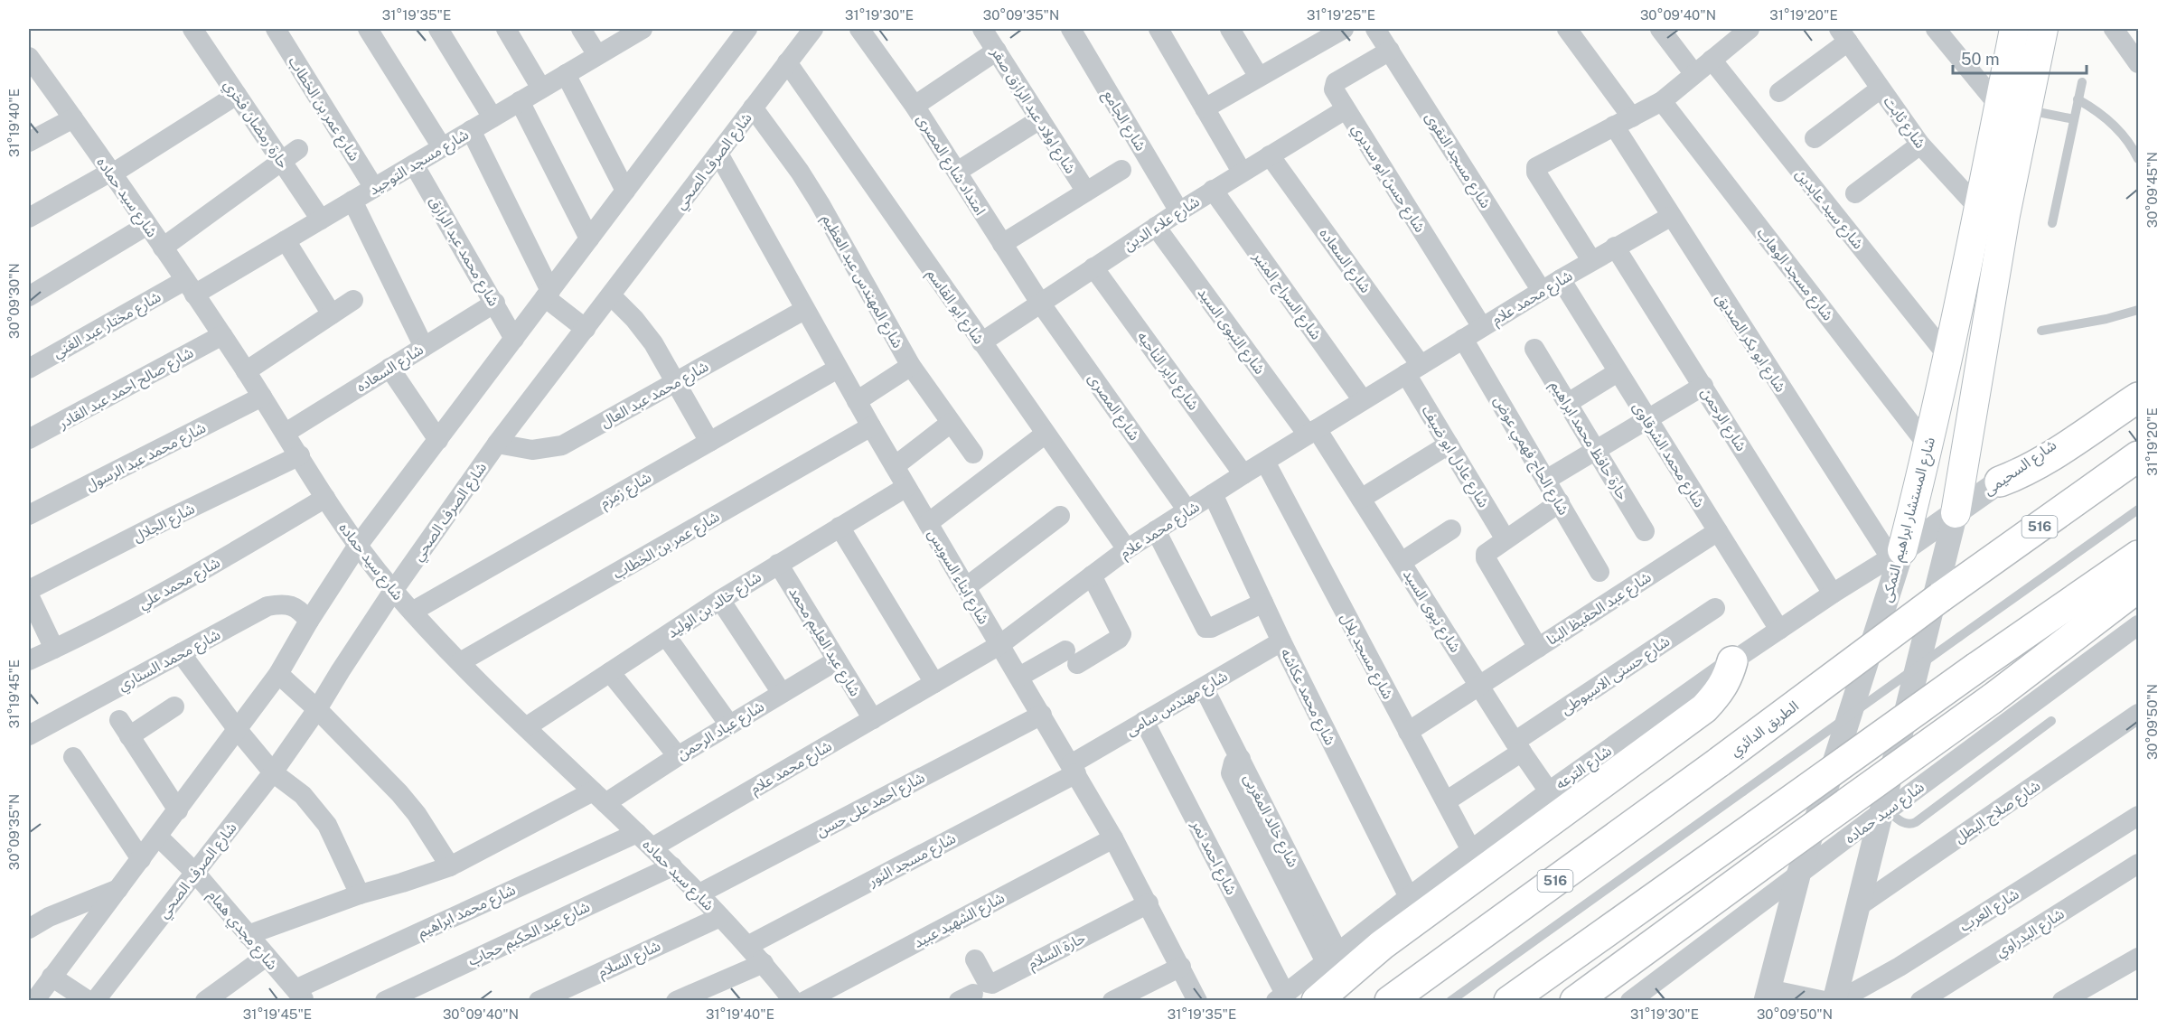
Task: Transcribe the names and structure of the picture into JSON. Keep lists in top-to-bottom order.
{
  "streets": {
    "highway": ["516", "الطريق الدائري"],
    "main road": ["شارع المستشار ابراهيم النمكى"],
    "street": [
      "شارع عمر بن الخطاب",
      "شارع اولاد عبد الرازق صقر",
      "شارع الجامع",
      "شارع ثابت",
      "حارة رمضان فخري",
      "شارع مسجد التقوى",
      "شارع الصرف الصحي",
      "شارع مسجد التوحيد",
      "امتداد شارع المصرى",
      "شارع حسن ابو سديري",
      "شارع سيد حماده",
      "شارع سيد عابدين",
      "شارع علاء الدين",
      "شارع محمد عبد الرازق",
      "شارع السعاده",
      "شارع مسجد الوهاب",
      "شارع المهندس عبد العظيم",
      "شارع السراج المنير",
      "شارع محمد علام",
      "شارع ابو القاسم",
      "شارع مختار عبد الغني",
      "شارع النبوى السيد",
      "شارع ابو بكر الصديق",
      "شارع داير الناحيه",
      "شارع صالح احمد عبد القادر",
      "شارع محمد عبد العال",
      "شارع المصرى",
      "شارع الرحمن",
      "حارة حافظ محمد ابراهيم",
      "شارع محمد الشرقاوى",
      "شارع الحاج فهمي عوض",
      "شارع محمد عبد الرسول",
      "شارع عادل ابو ضيف",
      "شارع السحيمى",
      "شارع زمزم",
      "شارع الجلال",
      "شارع ابناء السويس",
      "شارع محمد علي",
      "شارع خالد بن الوليد",
      "شارع عبد الحفيظ البنا",
      "شارع نبوى السيد",
      "شارع عبد العليم محمد",
      "شارع مسجد بلال",
      "شارع محمد السناري",
      "شارع حسنى الاسيوطى",
      "شارع محمد عكاشه",
      "شارع مهندس سامى",
      "شارع عباد الرحمن",
      "شارع الترعه",
      "شارع احمد على حسن",
      "شارع صلاح البطل",
      "شارع خالد المغربى",
      "شارع احمد نمر",
      "شارع مسجد النور",
      "شارع العرب",
      "شارع محمد ابراهيم",
      "شارع الشهيد عبيد",
      "شارع مجدي همام",
      "شارع البدراوي",
      "شارع عبد الحكيم حجاب",
      "حارة السلام",
      "شارع السلام"
    ]
  },
  "crossings": [
    ["شارع عمر بن الخطاب", "شارع مسجد التوحيد"],
    ["شارع عمر بن الخطاب", "شارع سيد حماده"],
    ["شارع عمر بن الخطاب", "شارع ابناء السويس"],
    ["شارع الجامع", "شارع علاء الدين"],
    ["شارع ثابت", "شارع المستشار ابراهيم النمكى"],
    ["حارة رمضان فخري", "شارع مسجد التوحيد"],
    ["شارع مسجد التقوى", "شارع حسن ابو سديري"],
    ["شارع مسجد التقوى", "شارع محمد علام"],
    ["شارع الصرف الصحي", "شارع سيد حماده"],
    ["شارع الصرف الصحي", "شارع المهندس عبد العظيم"],
    ["شارع الصرف الصحي", "شارع ابو القاسم"],
    ["شارع الصرف الصحي", "شارع محمد عبد العال"],
    ["شارع الصرف الصحي", "شارع ابناء السويس"],
    ["شارع الصرف الصحي", "شارع مجدي همام"],
    ["شارع مسجد التوحيد", "شارع سيد حماده"],
    ["شارع مسجد التوحيد", "شارع محمد عبد الرازق"],
    ["شارع مسجد التوحيد", "شارع مختار عبد الغني"],
    ["امتداد شارع المصرى", "شارع علاء الدين"],
    ["امتداد شارع المصرى", "شارع المصرى"],
    ["شارع حسن ابو سديري", "شارع علاء الدين"],
    ["شارع حسن ابو سديري", "شارع محمد علام"],
    ["شارع سيد حماده", "شارع السعاده"],
    ["شارع سيد حماده", "شارع محمد علام"],
    ["شارع سيد حماده", "شارع مختار عبد الغني"],
    ["شارع سيد حماده", "شارع صالح احمد عبد القادر"],
    ["شارع سيد حماده", "شارع محمد عبد الرسول"],
    ["شارع سيد حماده", "شارع زمزم"],
    ["شارع سيد حماده", "شارع المستشار ابراهيم النمكى"],
    ["شارع سيد حماده", "شارع الجلال"],
    ["شارع سيد حماده", "شارع محمد علي"],
    ["شارع سيد حماده", "شارع خالد بن الوليد"],
    ["شارع سيد حماده", "شارع عباد الرحمن"],
    ["شارع سيد حماده", "شارع احمد على حسن"],
    ["شارع سيد حماده", "شارع مسجد النور"],
    ["شارع سيد حماده", "شارع محمد ابراهيم"],
    ["شارع سيد حماده", "شارع عبد الحكيم حجاب"],
    ["شارع سيد حماده", "شارع السلام"],
    ["شارع سيد عابدين", "شارع المستشار ابراهيم النمكى"],
    ["شارع علاء الدين", "شارع السعاده"],
    ["شارع علاء الدين", "شارع السراج المنير"],
    ["شارع علاء الدين", "شارع ابو القاسم"],
    ["شارع علاء الدين", "شارع النبوى السيد"],
    ["شارع علاء الدين", "شارع داير الناحيه"],
    ["شارع علاء الدين", "شارع المصرى"],
    ["شارع محمد عبد الرازق", "شارع السعاده"],
    ["شارع السعاده", "شارع محمد علام"],
    ["شارع السعاده", "شارع عادل ابو ضيف"],
    ["شارع مسجد الوهاب", "شارع المستشار ابراهيم النمكى"],
    ["شارع السراج المنير", "شارع محمد علام"],
    ["شارع محمد علام", "شارع ابو القاسم"],
    ["شارع محمد علام", "شارع النبوى السيد"],
    ["شارع محمد علام", "شارع ابو بكر الصديق"],
    ["شارع محمد علام", "شارع داير الناحيه"],
    ["شارع محمد علام", "شارع المصرى"],
    ["شارع محمد علام", "شارع الرحمن"],
    ["شارع محمد علام", "شارع محمد الشرقاوى"],
    ["شارع محمد علام", "شارع الحاج فهمي عوض"],
    ["شارع محمد علام", "شارع عادل ابو ضيف"],
    ["شارع محمد علام", "شارع ابناء السويس"],
    ["شارع محمد علام", "شارع نبوى السيد"],
    ["شارع محمد علام", "شارع عبد العليم محمد"],
    ["شارع محمد علام", "شارع مسجد بلال"],
    ["شارع محمد علام", "شارع محمد عكاشه"],
    ["شارع النبوى السيد", "شارع نبوى السيد"],
    ["شارع ابو بكر الصديق", "شارع السحيمى"],
    ["شارع ابو بكر الصديق", "شارع المستشار ابراهيم النمكى"],
    ["شارع ابو بكر الصديق", "شارع الترعه"],
    ["شارع محمد عبد العال", "شارع ابناء السويس"],
    ["شارع الرحمن", "شارع الترعه"],
    ["شارع محمد الشرقاوى", "شارع عبد الحفيظ البنا"],
    ["شارع محمد الشرقاوى", "شارع الترعه"],
    ["شارع السحيمى", "شارع المستشار ابراهيم النمكى"],
    ["شارع السحيمى", "شارع الترعه"],
    ["شارع زمزم", "شارع ابناء السويس"],
    ["شارع المستشار ابراهيم النمكى", "شارع الترعه"],
    ["شارع المستشار ابراهيم النمكى", "شارع صلاح البطل"],
    ["شارع المستشار ابراهيم النمكى", "شارع العرب"],
    ["شارع ابناء السويس", "شارع خالد بن الوليد"],
    ["شارع ابناء السويس", "شارع مهندس سامى"],
    ["شارع ابناء السويس", "شارع احمد على حسن"],
    ["شارع ابناء السويس", "شارع مسجد النور"],
    ["شارع ابناء السويس", "شارع الشهيد عبيد"],
    ["شارع ابناء السويس", "حارة السلام"],
    ["شارع خالد بن الوليد", "شارع عبد العليم محمد"],
    ["شارع عبد الحفيظ البنا", "شارع نبوى السيد"],
    ["شارع عبد الحفيظ البنا", "شارع مسجد بلال"],
    ["شارع نبوى السيد", "شارع حسنى الاسيوطى"],
    ["شارع نبوى السيد", "شارع الترعه"],
    ["شارع عبد العليم محمد", "شارع عباد الرحمن"],
    ["شارع مسجد بلال", "شارع حسنى الاسيوطى"],
    ["شارع مسجد بلال", "شارع الترعه"],
    ["شارع محمد عكاشه", "شارع مهندس سامى"],
    ["شارع محمد عكاشه", "شارع الترعه"],
    ["شارع مهندس سامى", "شارع خالد المغربى"],
    ["شارع مهندس سامى", "شارع احمد نمر"],
    ["شارع مهندس سامى", "شارع مسجد النور"],
    ["شارع عباد الرحمن", "شارع مجدي همام"],
    ["شارع الترعه", "شارع خالد المغربى"],
    ["شارع الترعه", "شارع احمد نمر"],
    ["شارع محمد ابراهيم", "شارع مجدي همام"]
  ],
  "scale_bar": "50 m",
  "coordinates": [
    "31°19'35\"E",
    "31°19'30\"E",
    "30°09'35\"N",
    "31°19'25\"E",
    "30°09'40\"N",
    "31°19'20\"E",
    "31°19'40\"E",
    "30°09'45\"N",
    "30°09'30\"N",
    "31°19'45\"E",
    "30°09'50\"N"
  ]
}
